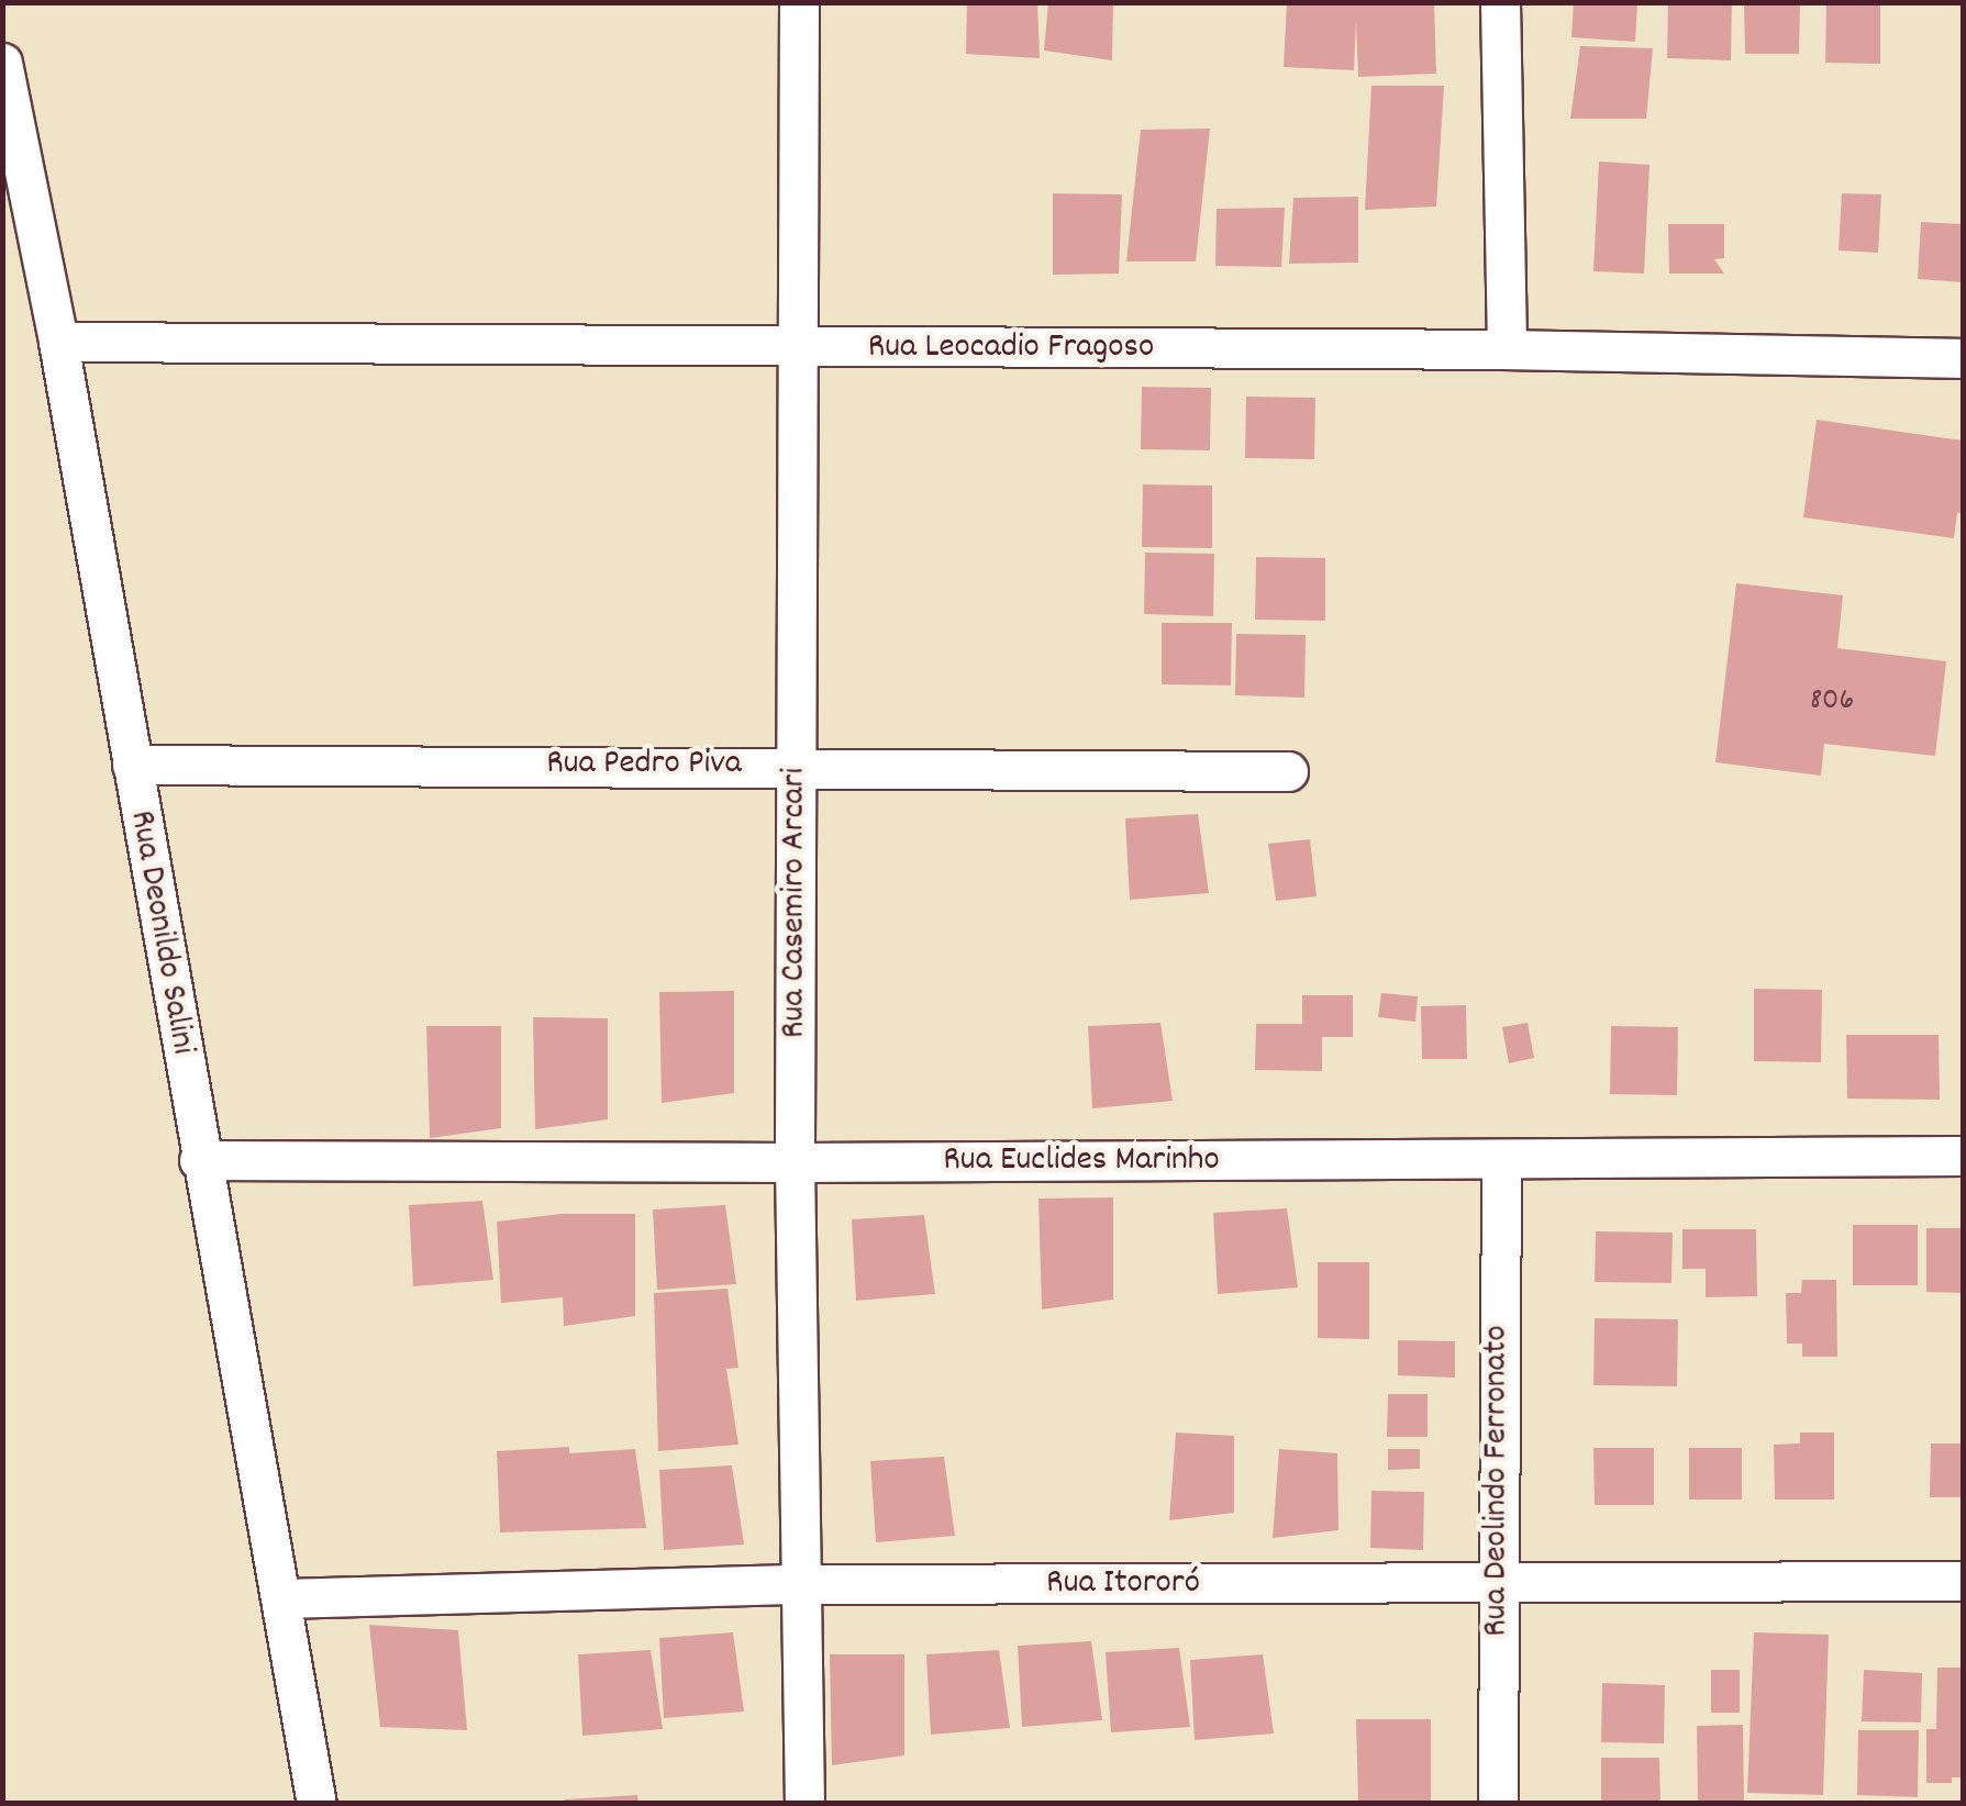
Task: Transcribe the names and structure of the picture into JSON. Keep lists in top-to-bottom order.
{
  "streets": {
    "street": [
      "Rua Leocadio Fragoso",
      "Rua Pedro Piva",
      "Rua Casemiro Arcari",
      "Rua Deonildo Salini",
      "Rua Euclides Marinho",
      "Rua Deolindo Ferronato",
      "Rua Itororó"
    ]
  },
  "crossings": [
    ["Rua Leocadio Fragoso", "Rua Casemiro Arcari"],
    ["Rua Leocadio Fragoso", "Rua Deonildo Salini"],
    ["Rua Pedro Piva", "Rua Casemiro Arcari"],
    ["Rua Pedro Piva", "Rua Deonildo Salini"],
    ["Rua Casemiro Arcari", "Rua Euclides Marinho"],
    ["Rua Casemiro Arcari", "Rua Itororó"],
    ["Rua Deonildo Salini", "Rua Euclides Marinho"],
    ["Rua Deonildo Salini", "Rua Itororó"],
    ["Rua Euclides Marinho", "Rua Deolindo Ferronato"],
    ["Rua Deolindo Ferronato", "Rua Itororó"]
  ],
  "house_numbers": ["806"]
}
